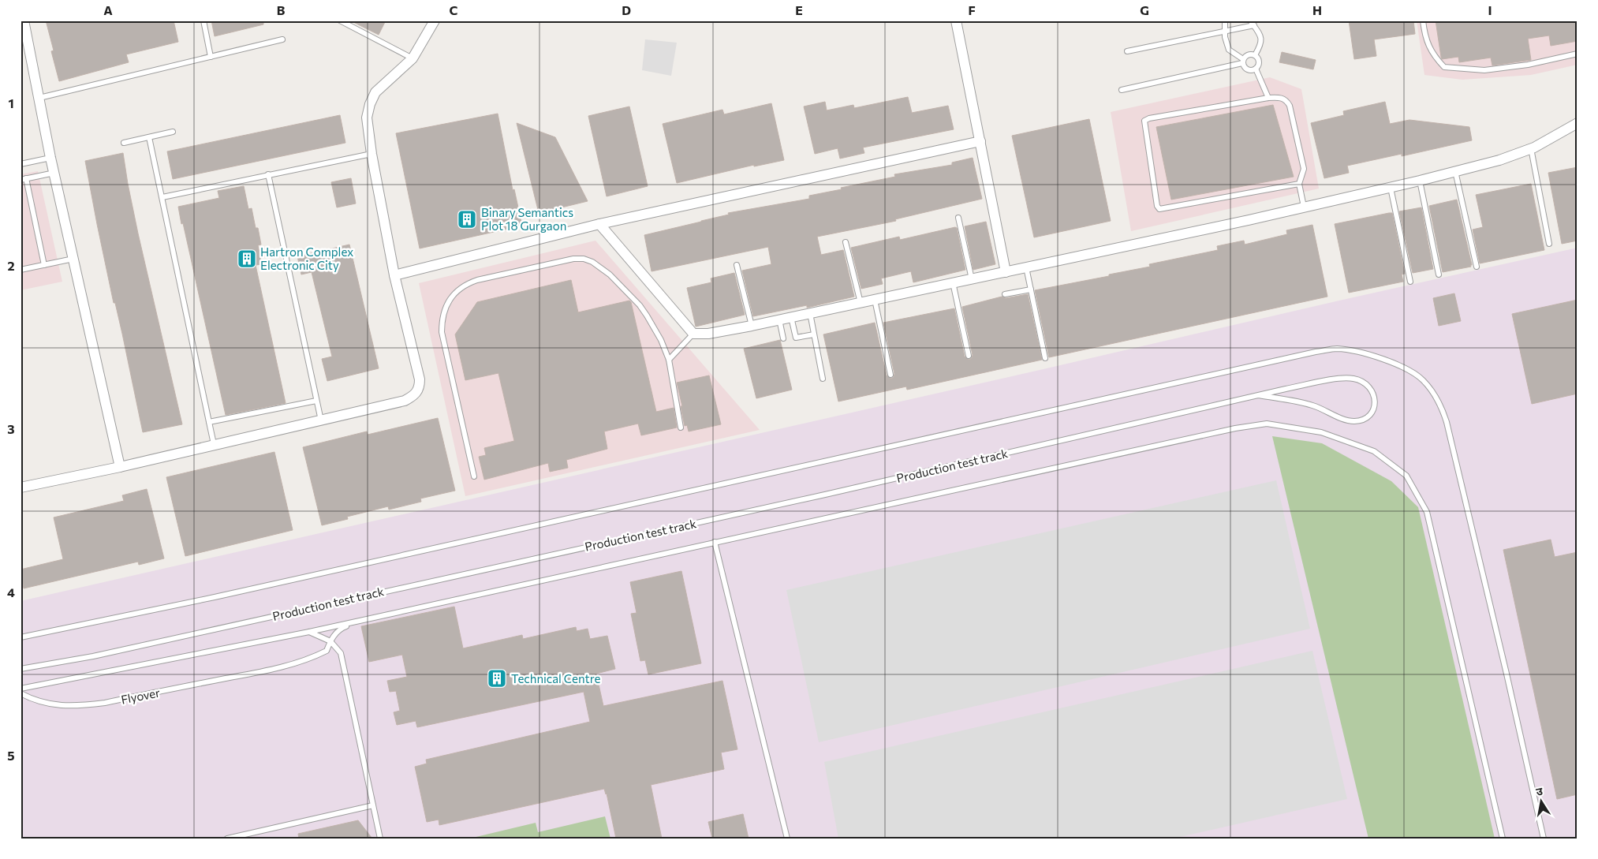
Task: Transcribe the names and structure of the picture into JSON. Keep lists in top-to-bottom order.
{
  "streets": {
    "lane": ["Production test track", "Flyover"]
  },
  "places": {
    "building": ["Binary Semantics Plot 18 Gurgaon", "Hartron Complex Electronic City", "Technical Centre"]
  },
  "north": "top",
  "grid": {
    "columns": [
      "A",
      "B",
      "C",
      "D",
      "E",
      "F",
      "G",
      "H",
      "I"
    ],
    "rows": [
      "1",
      "2",
      "3",
      "4",
      "5"
    ]
  }
}
